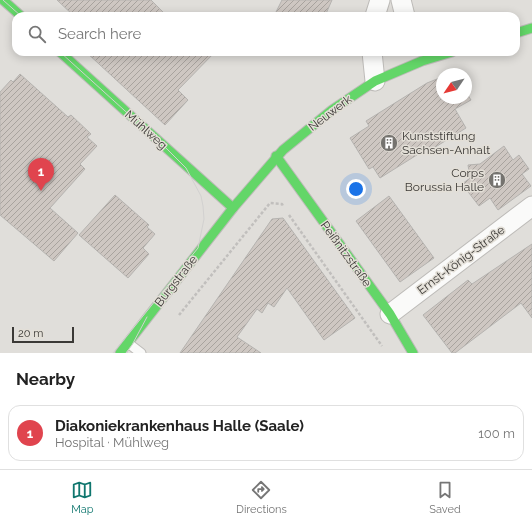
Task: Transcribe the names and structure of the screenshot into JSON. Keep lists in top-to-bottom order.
{
  "streets": {
    "street": [
      "Neuwerk",
      "Mühlweg",
      "Peißnitzstraße",
      "Ernst-König-Straße",
      "Burgstraße"
    ]
  },
  "crossings": [
    ["Neuwerk", "Mühlweg"],
    ["Neuwerk", "Peißnitzstraße"],
    ["Neuwerk", "Burgstraße"],
    ["Mühlweg", "Burgstraße"],
    ["Peißnitzstraße", "Ernst-König-Straße"]
  ],
  "places": {
    "building": ["Kunststiftung Sachsen-Anhalt", "Corps Borussia Halle"]
  },
  "scale_bar": "20 m",
  "north": "bottom left",
  "page": {
    "search": "Search here",
    "pins": "1",
    "scale": "20 m",
    "heading": "Nearby",
    "list": [
      {
        "mark": "1",
        "name": "Diakoniekrankenhaus Halle (Saale)",
        "note": "Hospital · Mühlweg",
        "value": "100 m"
      }
    ],
    "nav": ["Map", "Directions", "Saved"]
  }
}
